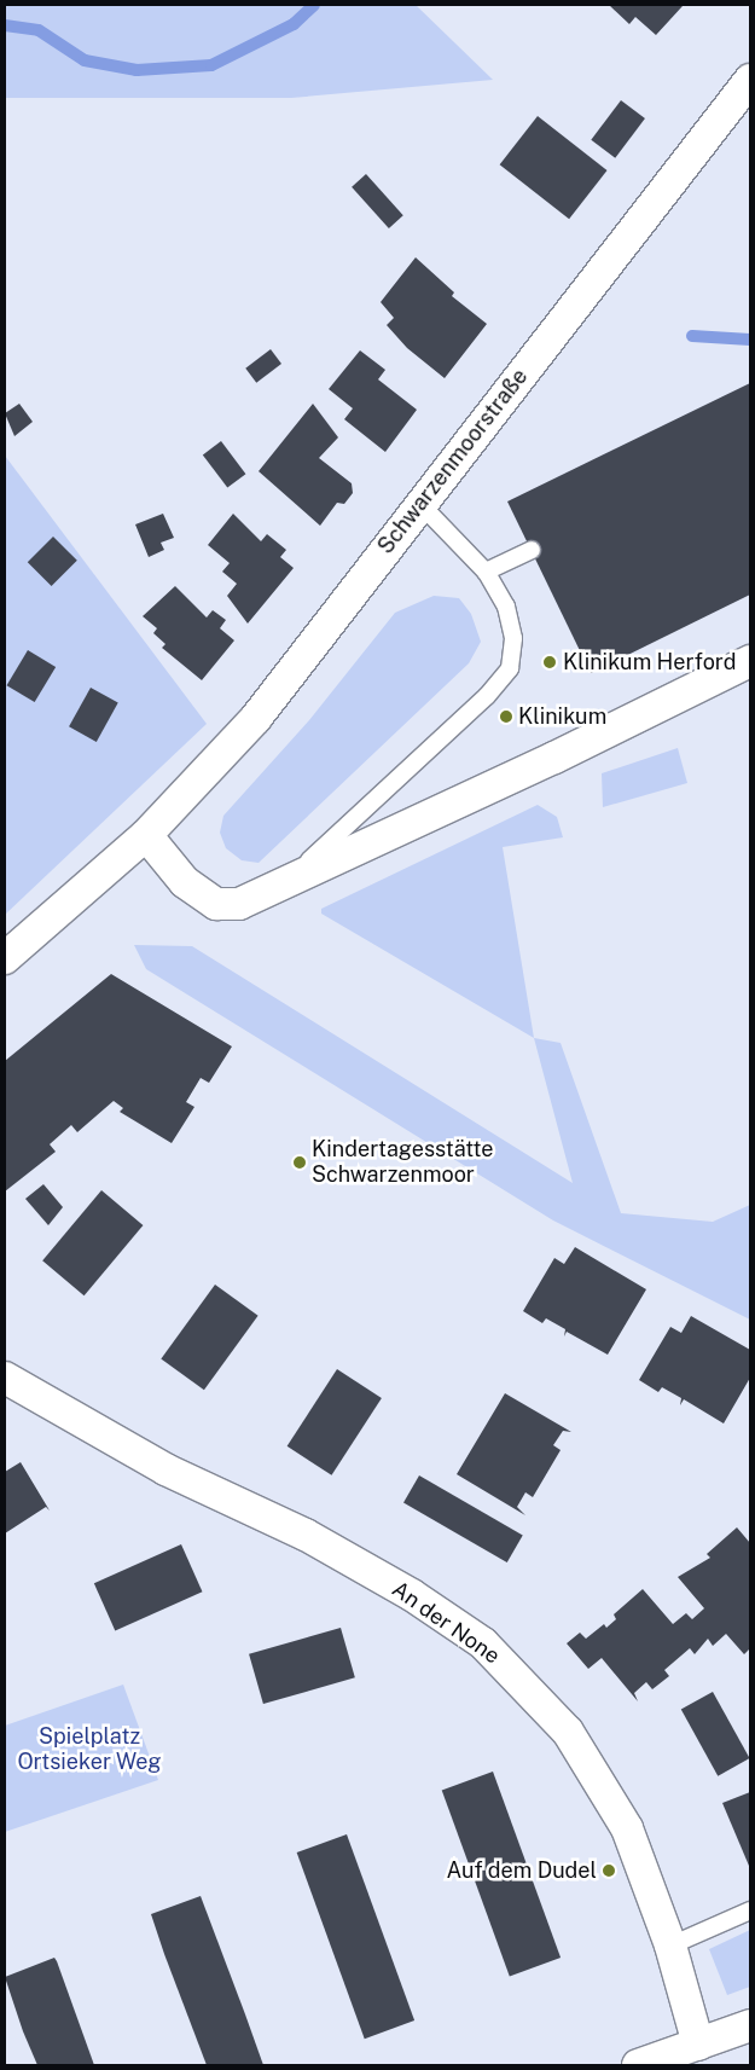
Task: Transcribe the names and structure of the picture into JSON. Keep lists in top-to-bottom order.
{
  "streets": {
    "street": ["Schwarzenmoorstraße", "An der None"]
  },
  "parks": ["Spielplatz Ortsieker Weg"],
  "places": [
    "Klinikum Herford",
    "Klinikum",
    "Kindertagesstätte Schwarzenmoor",
    "Auf dem Dudel"
  ]
}
